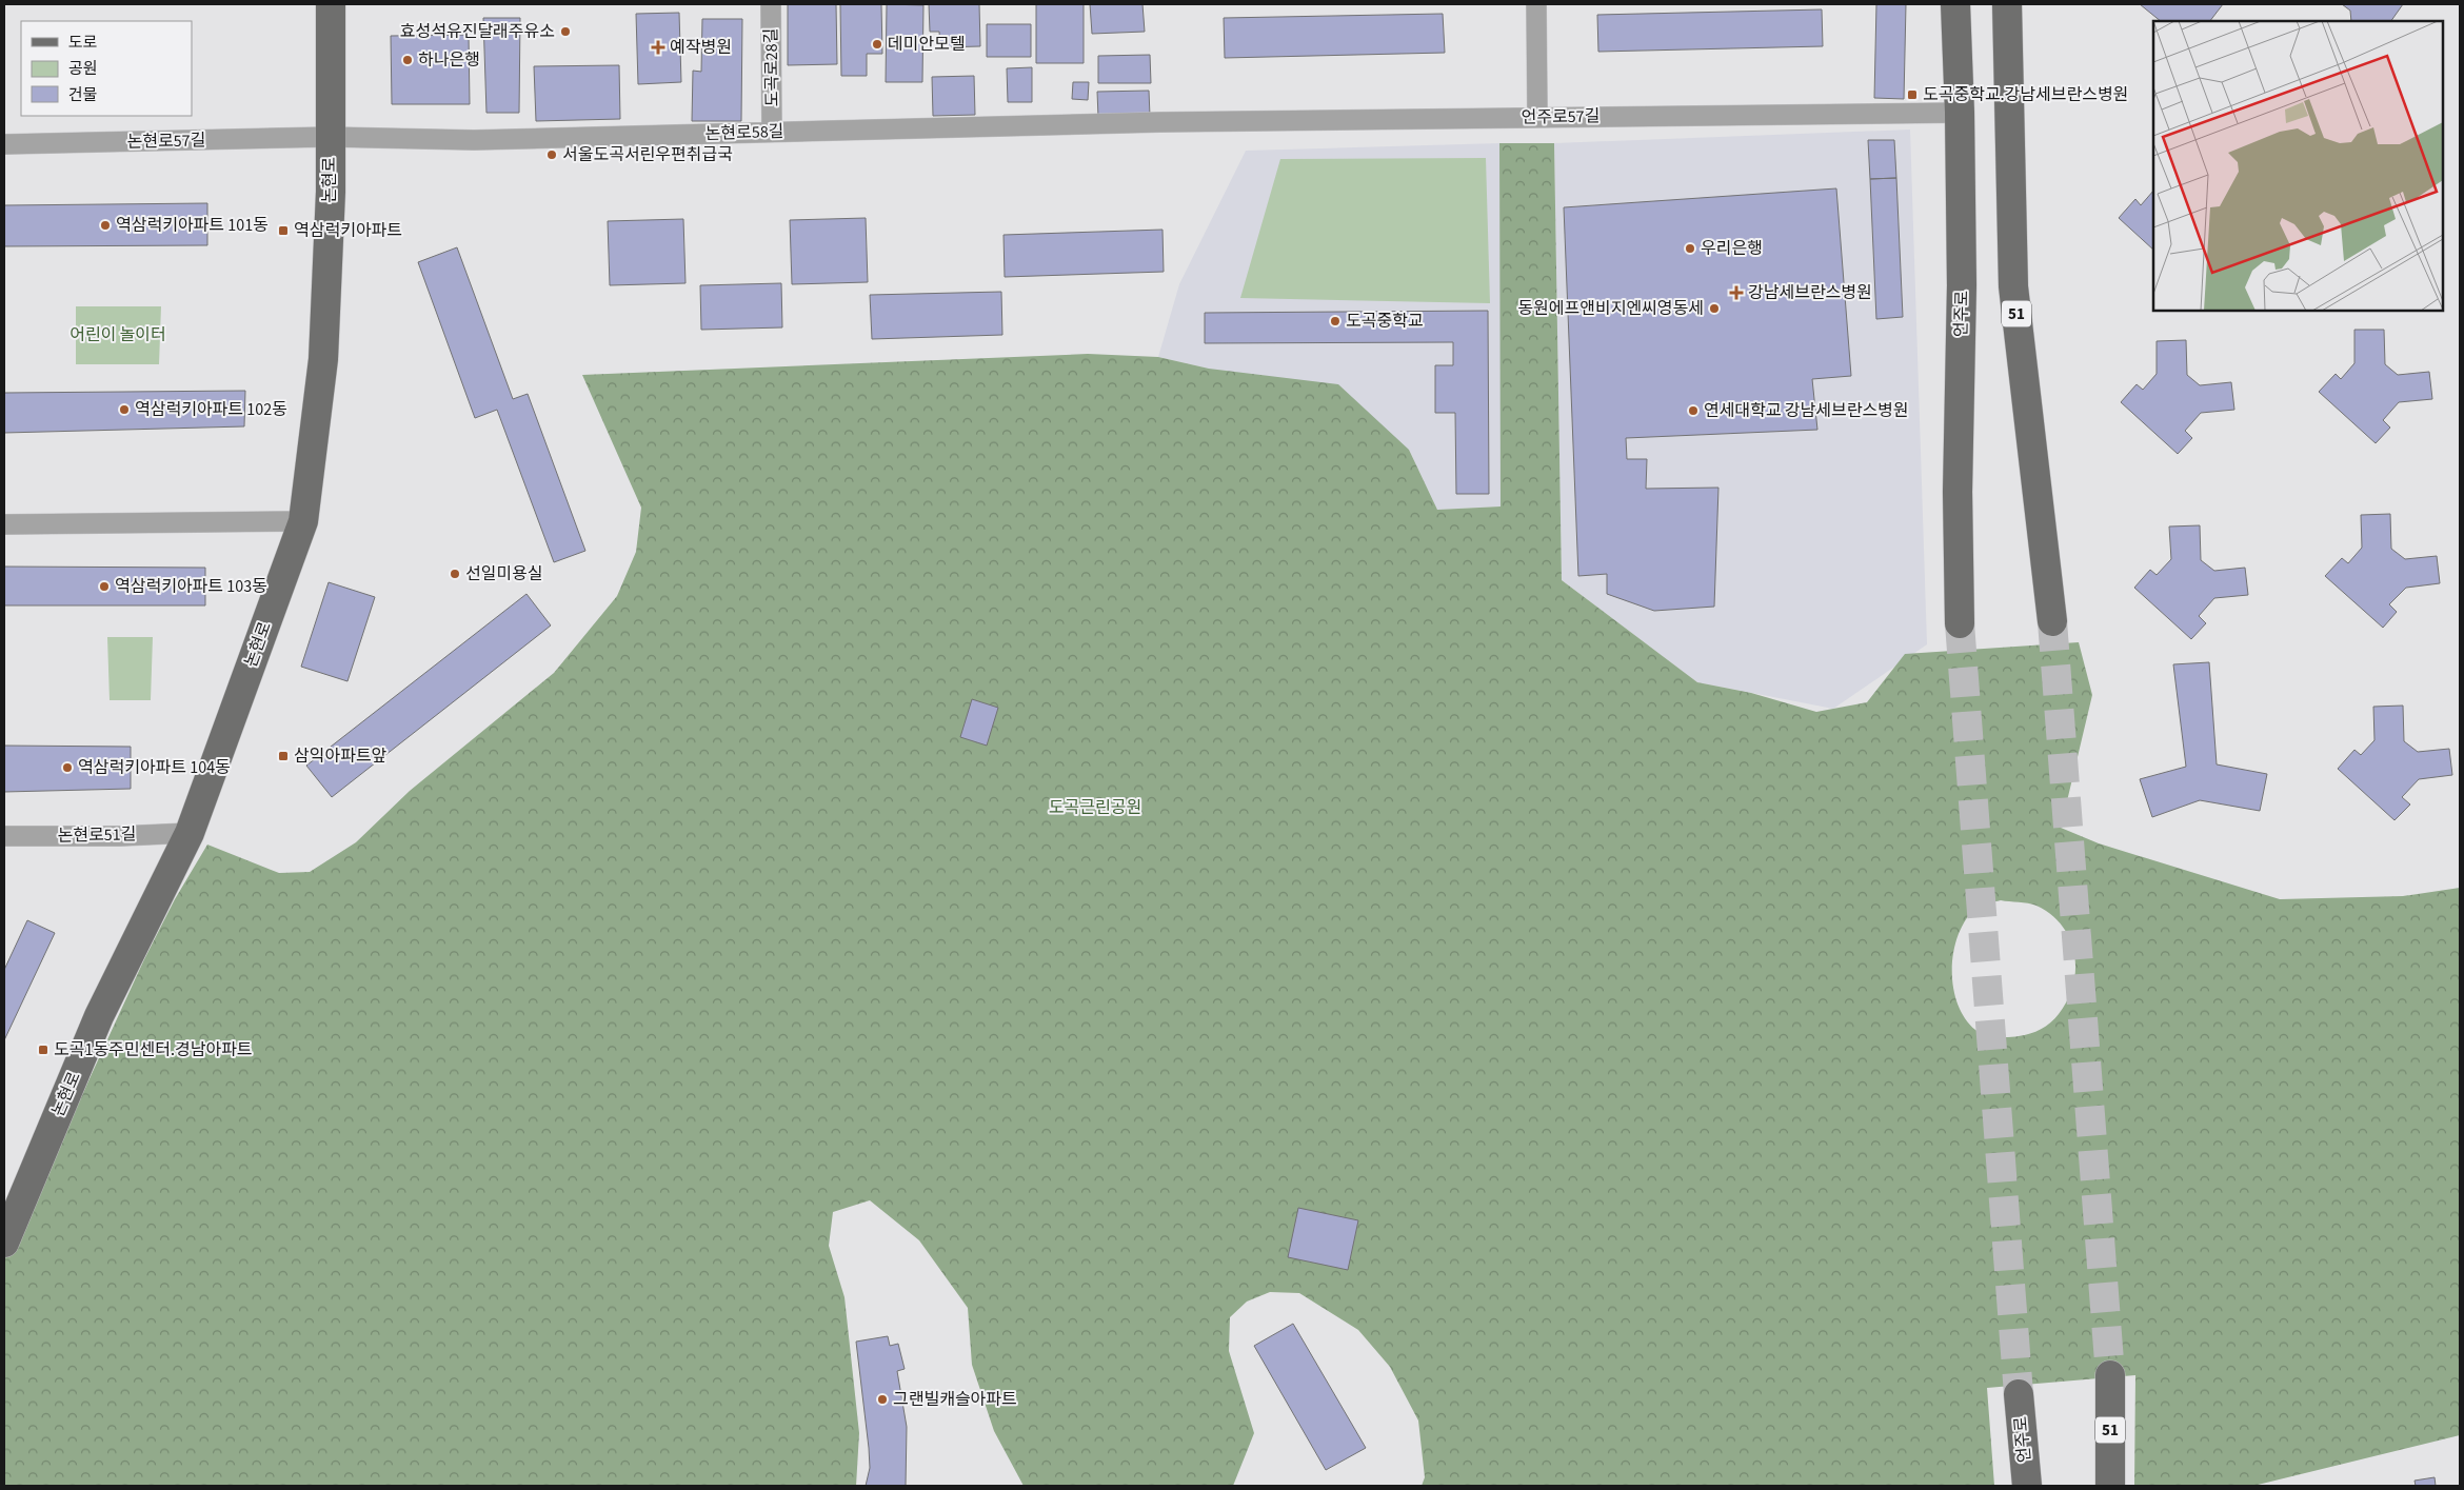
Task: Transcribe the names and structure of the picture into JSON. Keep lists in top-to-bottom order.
{
  "streets": {
    "main road": ["논현로", "언주로", "51"],
    "street": [
      "도곡로28길",
      "언주로57길",
      "논현로58길",
      "논현로57길",
      "논현로51길"
    ]
  },
  "crossings": [
    ["도곡로28길", "논현로58길"],
    ["언주로57길", "논현로58길"],
    ["언주로57길", "언주로"],
    ["논현로58길", "논현로57길"],
    ["논현로58길", "논현로"],
    ["논현로57길", "논현로"],
    ["논현로", "논현로51길"]
  ],
  "parks": ["어린이 놀이터", "도곡근린공원"],
  "places": {
    "other": [
      "효성석유진달래주유소",
      "데미안모텔",
      "하나은행",
      "서울도곡서린우편취급국",
      "역삼럭키아파트 101동",
      "우리은행",
      "동원에프앤비지엔씨영동세",
      "도곡중학교",
      "역삼럭키아파트 102동",
      "연세대학교 강남세브란스병원",
      "선일미용실",
      "역삼럭키아파트 103동",
      "역삼럭키아파트 104동",
      "그랜빌캐슬아파트"
    ],
    "health": ["예작병원", "강남세브란스병원"],
    "transit": [
      "도곡중학교.강남세브란스병원",
      "역삼럭키아파트",
      "삼익아파트앞",
      "도곡1동주민센터.경남아파트"
    ]
  },
  "legend": ["도로", "공원", "건물"]
}
